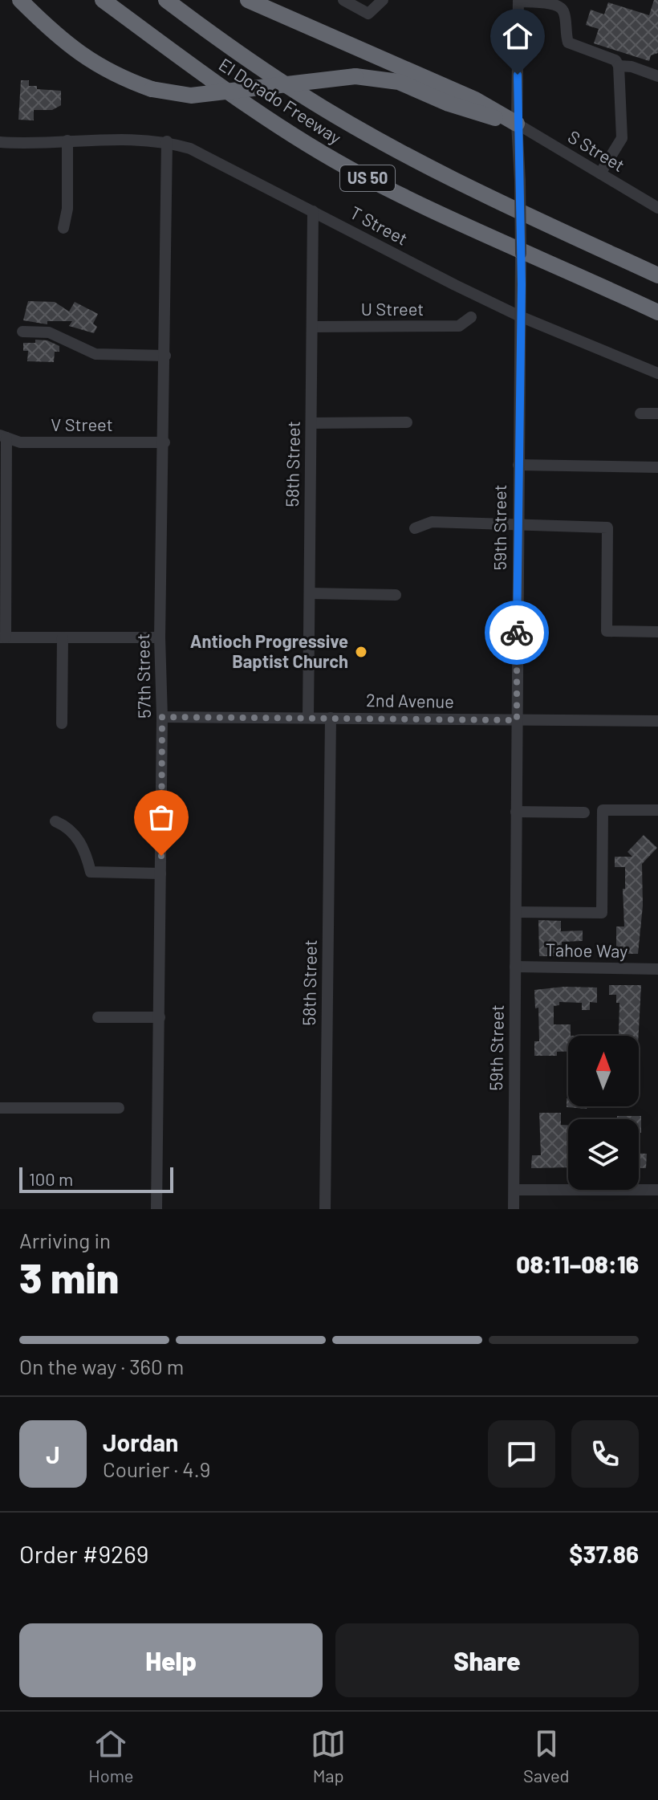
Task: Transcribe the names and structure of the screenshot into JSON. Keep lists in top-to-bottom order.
{
  "streets": {
    "highway": ["El Dorado Freeway", "US 50"],
    "street": [
      "S Street",
      "T Street",
      "U Street",
      "V Street",
      "58th Street",
      "59th Street",
      "57th Street",
      "2nd Avenue",
      "Tahoe Way"
    ]
  },
  "crossings": [
    ["S Street", "59th Street"],
    ["T Street", "58th Street"],
    ["T Street", "59th Street"],
    ["T Street", "57th Street"],
    ["U Street", "58th Street"],
    ["V Street", "57th Street"],
    ["58th Street", "2nd Avenue"],
    ["59th Street", "2nd Avenue"],
    ["59th Street", "Tahoe Way"],
    ["57th Street", "2nd Avenue"]
  ],
  "places": ["Antioch Progressive Baptist Church"],
  "scale_bar": "100 m",
  "north": "top",
  "page": {
    "scale": "100 m",
    "heading": ["3 min", "Arriving in", "08:11–08:16"],
    "panel": [
      "Jordan",
      "Courier · 4.9",
      "Order #9269",
      "$37.86"
    ],
    "bar": "On the way · 360 m",
    "round": "J",
    "buttons": ["Help", "Share"],
    "tabs": ["Home", "Map", "Saved"]
  }
}
